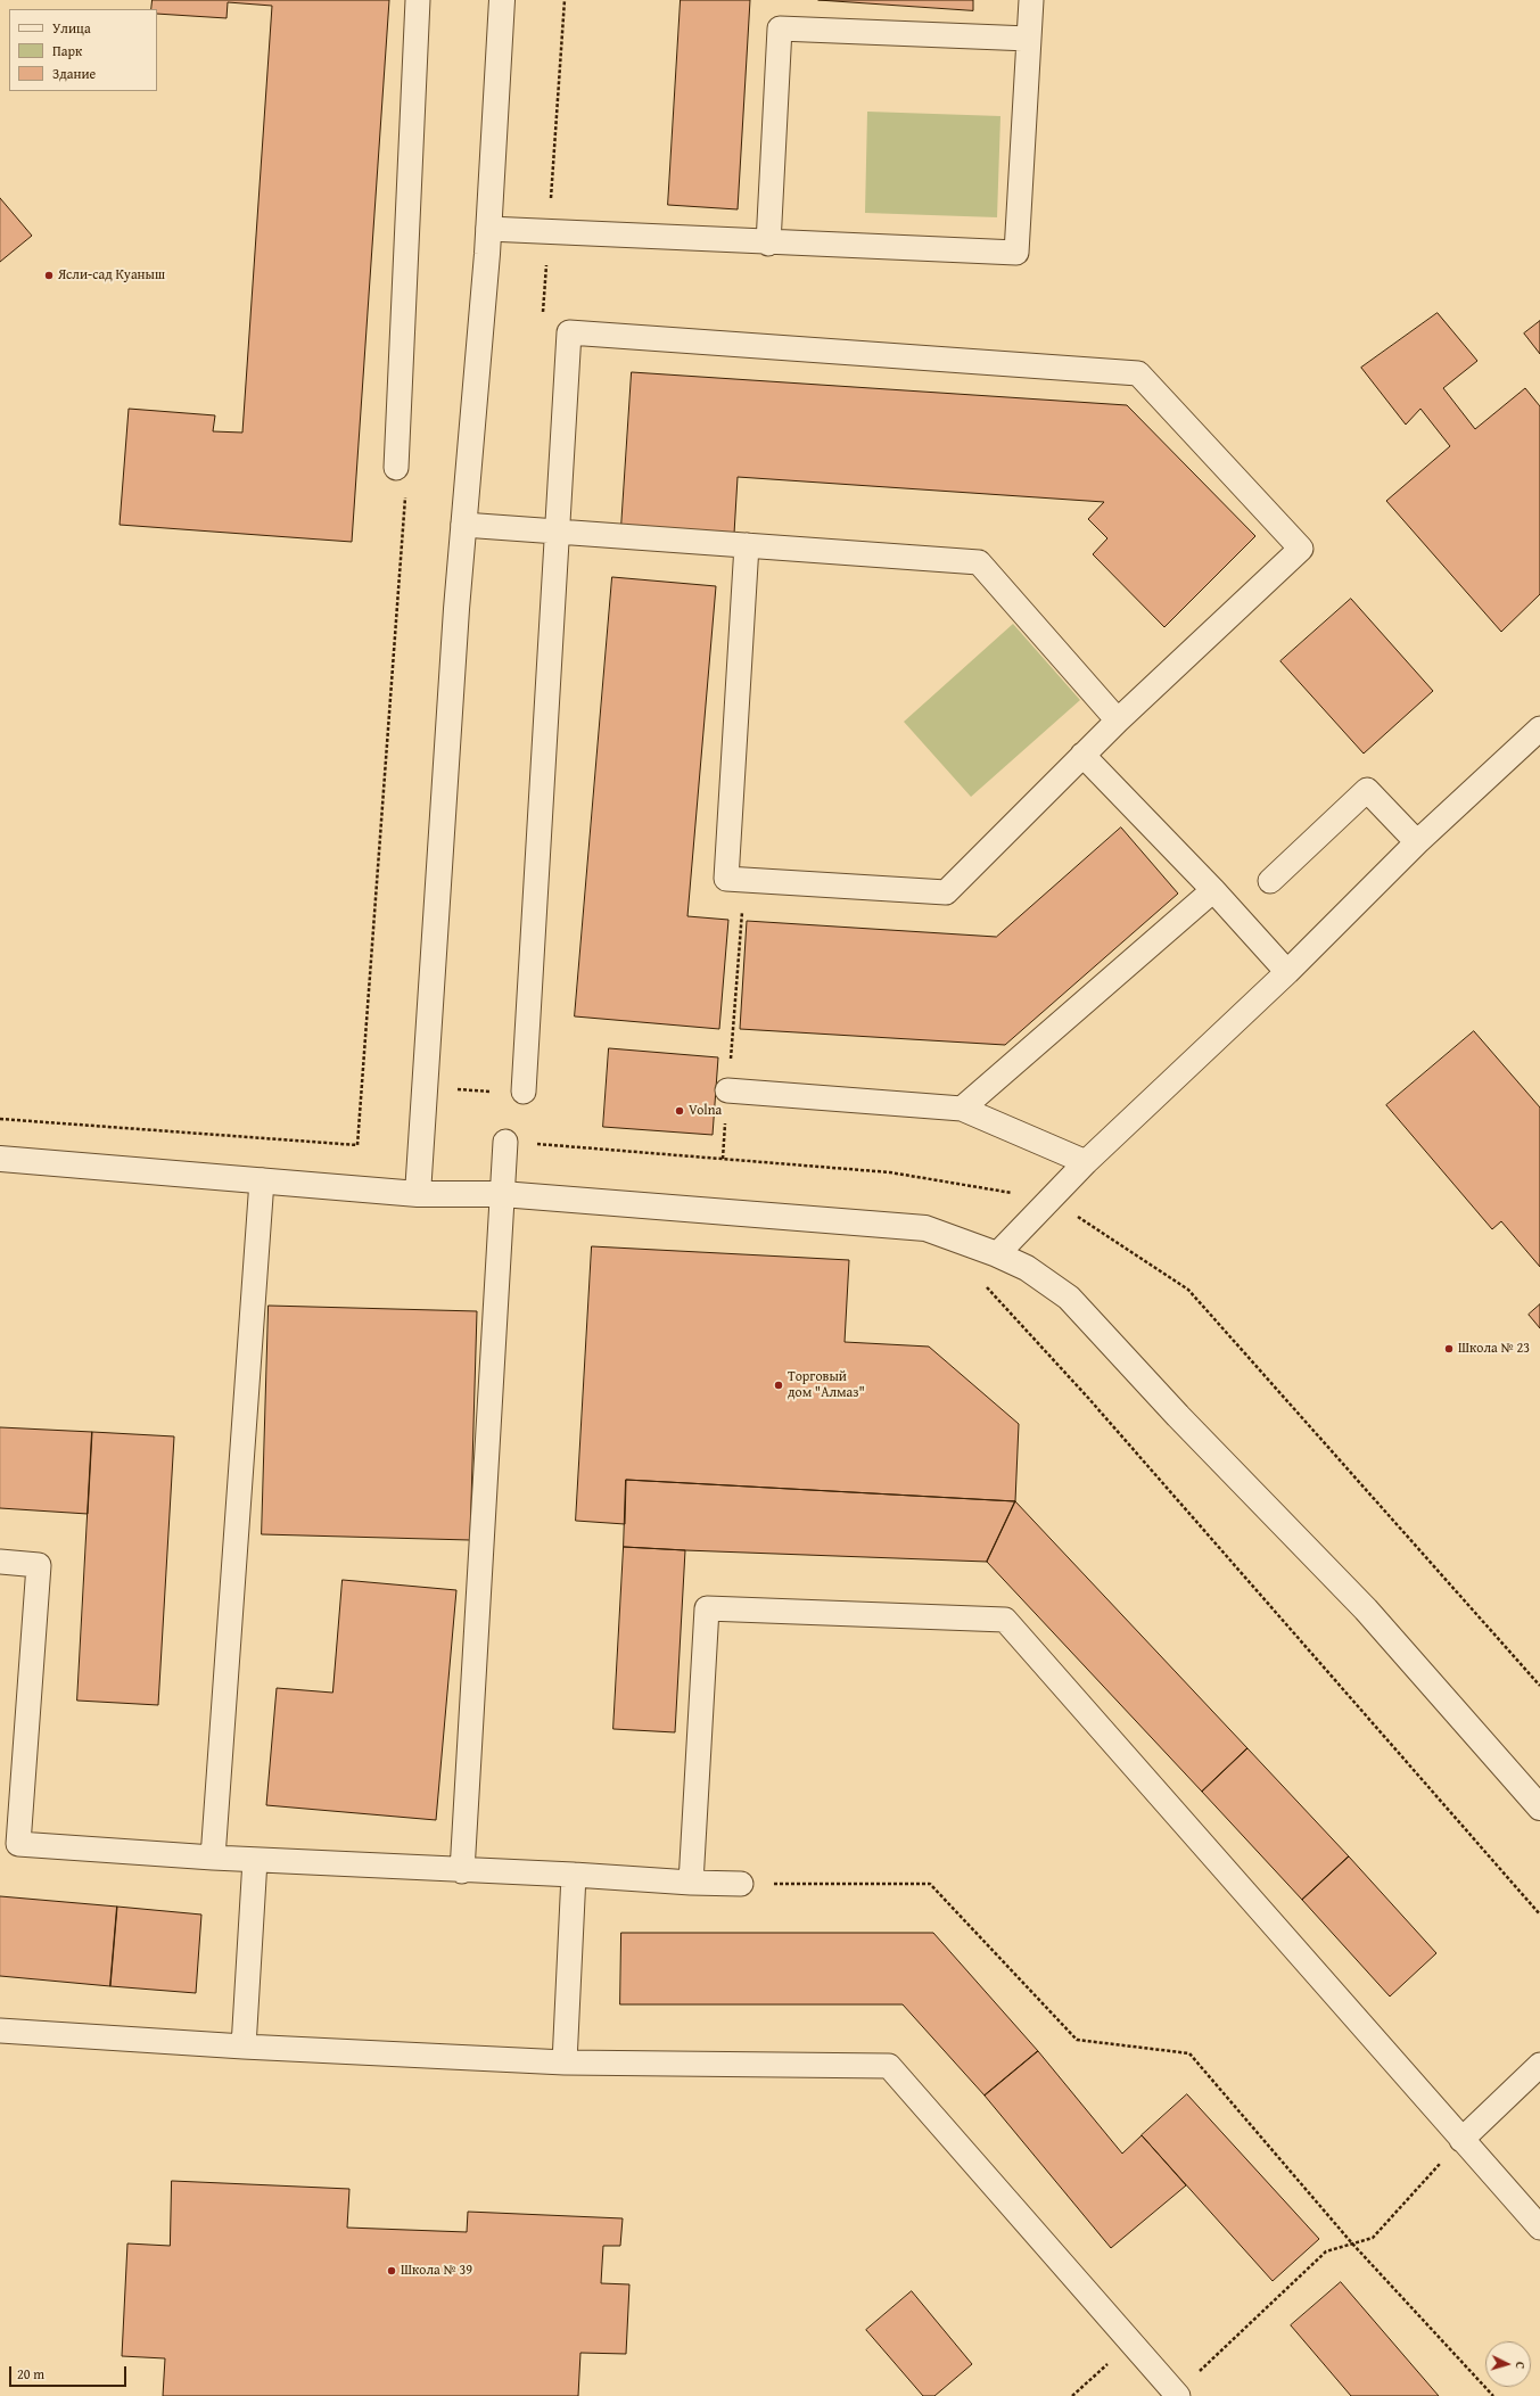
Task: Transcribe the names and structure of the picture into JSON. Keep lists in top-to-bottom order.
{
  "places": [
    "Ясли-сад Куаныш",
    "Volna",
    "Школа № 23",
    "Торговый дом \"Алмаз\"",
    "Школа № 39"
  ],
  "legend": ["Улица", "Парк", "Здание"],
  "scale_bar": "20 m",
  "north": "right"
}
